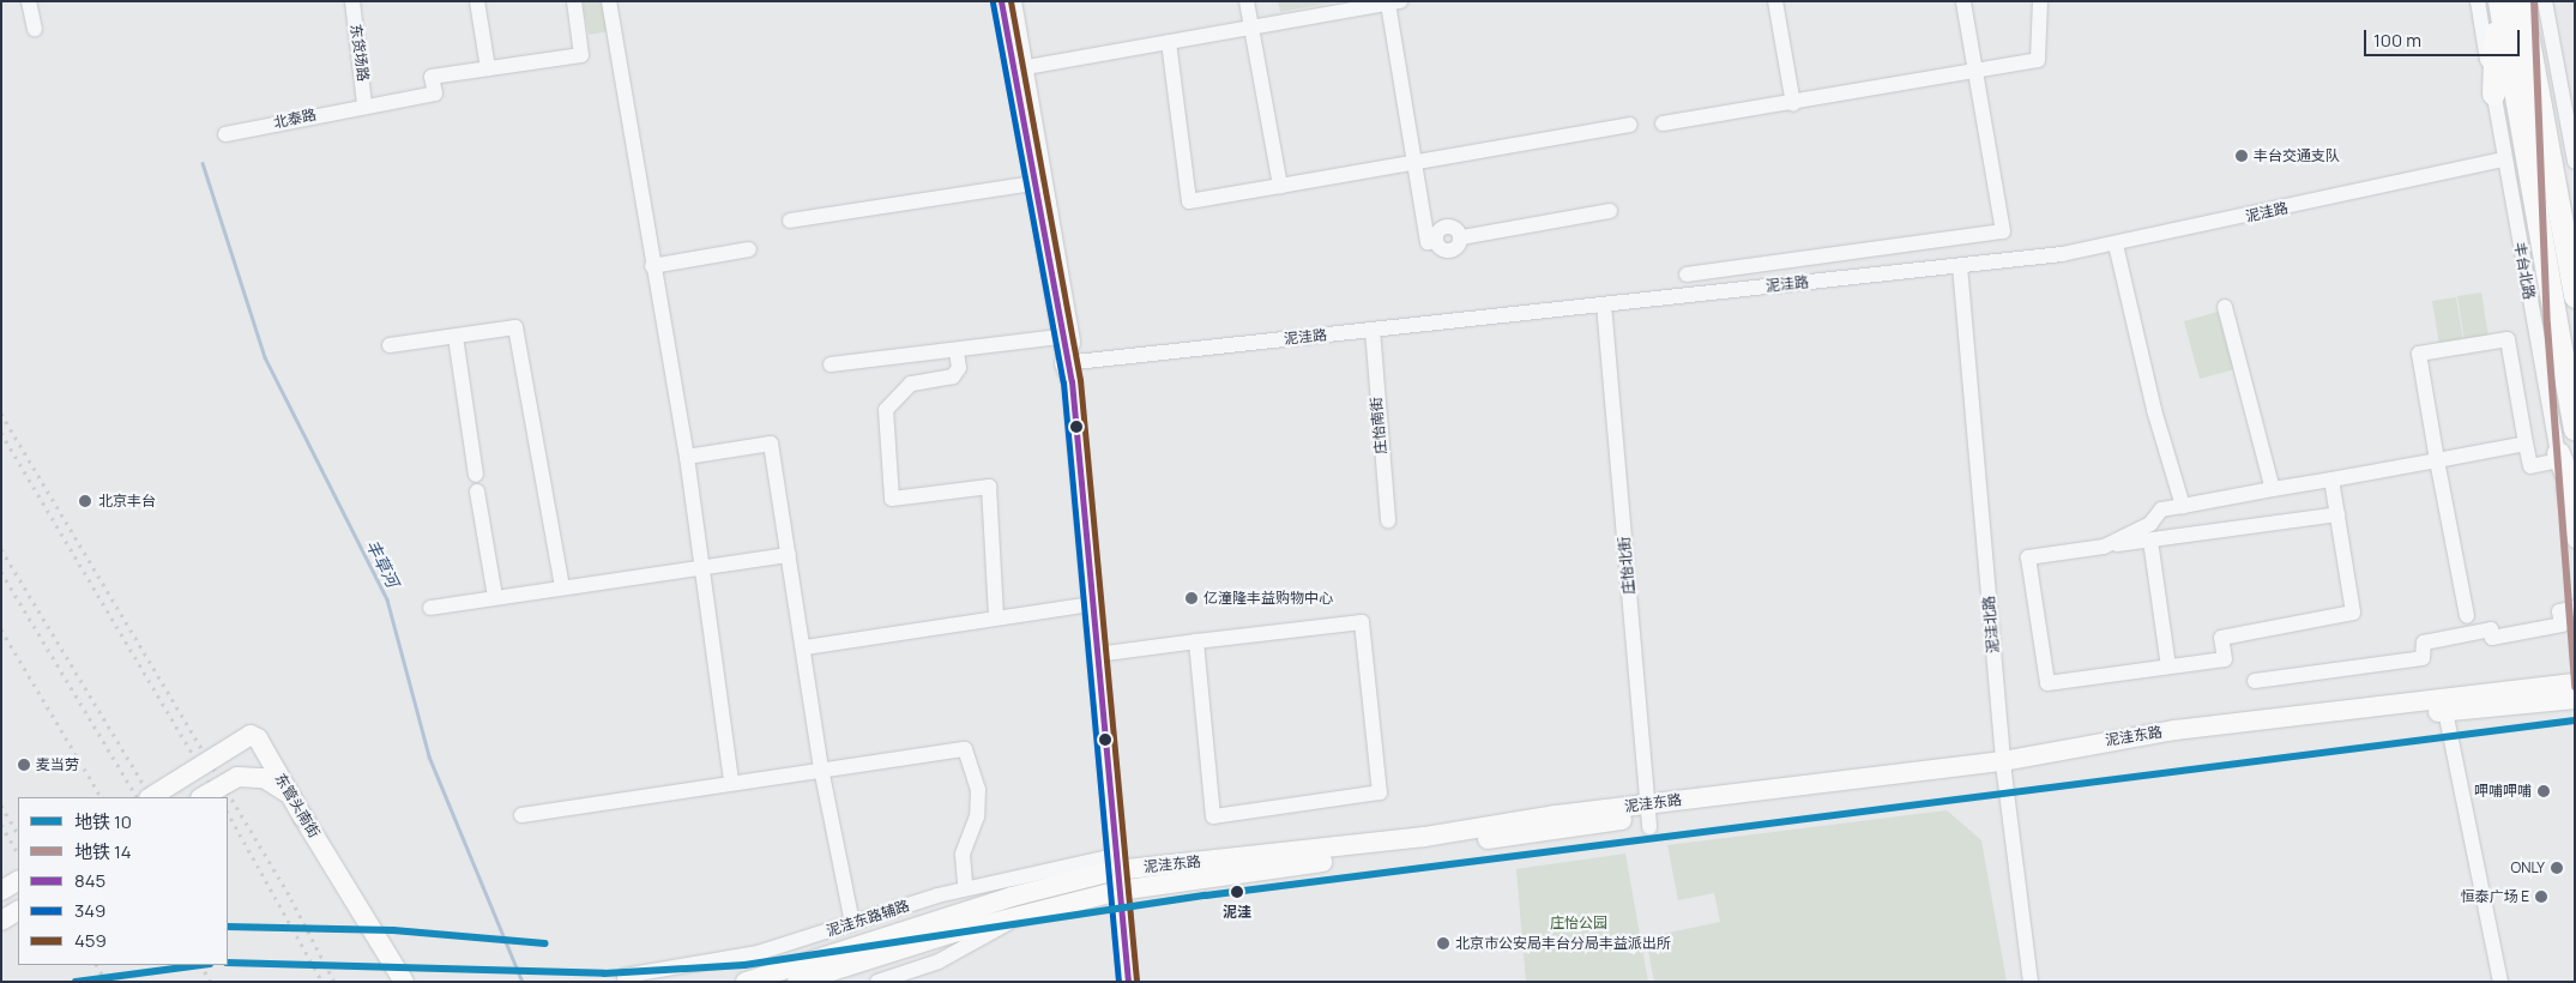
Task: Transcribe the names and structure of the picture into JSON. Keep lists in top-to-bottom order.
{
  "streets": {
    "highway": ["丰台北路"],
    "main road": ["泥洼东路", "东管头南街"],
    "street": [
      "东货场路",
      "北泰路",
      "泥洼路",
      "庄怡南街",
      "庄怡北街",
      "泥洼北路",
      "泥洼东路辅路"
    ]
  },
  "crossings": [
    ["东货场路", "北泰路"],
    ["泥洼路", "丰台北路"],
    ["泥洼路", "庄怡南街"],
    ["泥洼路", "庄怡北街"],
    ["泥洼路", "泥洼北路"],
    ["庄怡北街", "泥洼东路"],
    ["泥洼北路", "泥洼东路"],
    ["泥洼东路", "泥洼东路辅路"]
  ],
  "water": ["丰草河"],
  "parks": ["庄怡公园"],
  "places": [
    "丰台交通支队",
    "北京丰台",
    "亿潼隆丰益购物中心",
    "麦当劳",
    "呷哺呷哺",
    "ONLY",
    "泥洼",
    "恒泰广场 E",
    "北京市公安局丰台分局丰益派出所"
  ],
  "lines": [
    "metro line 14",
    "transit line 845",
    "transit line 459",
    "transit line 349",
    "metro line 10"
  ],
  "legend": [
    "地铁 10",
    "地铁 14",
    "845",
    "349",
    "459"
  ],
  "scale_bar": "100 m"
}
